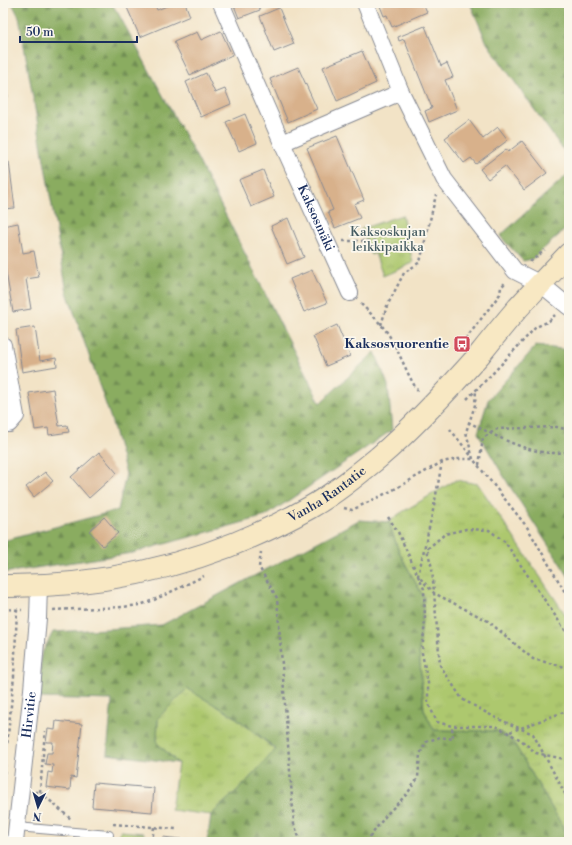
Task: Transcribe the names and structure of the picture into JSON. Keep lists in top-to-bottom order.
{
  "streets": {
    "main road": ["Vanha Rantatie"],
    "street": ["Kaksosmäki", "Hirvitie"]
  },
  "crossings": [
    ["Vanha Rantatie", "Hirvitie"]
  ],
  "parks": ["Kaksoskujan leikkipaikka"],
  "places": {
    "bus stop": ["Kaksosvuorentie"]
  },
  "scale_bar": "50 m",
  "north": "bottom"
}
